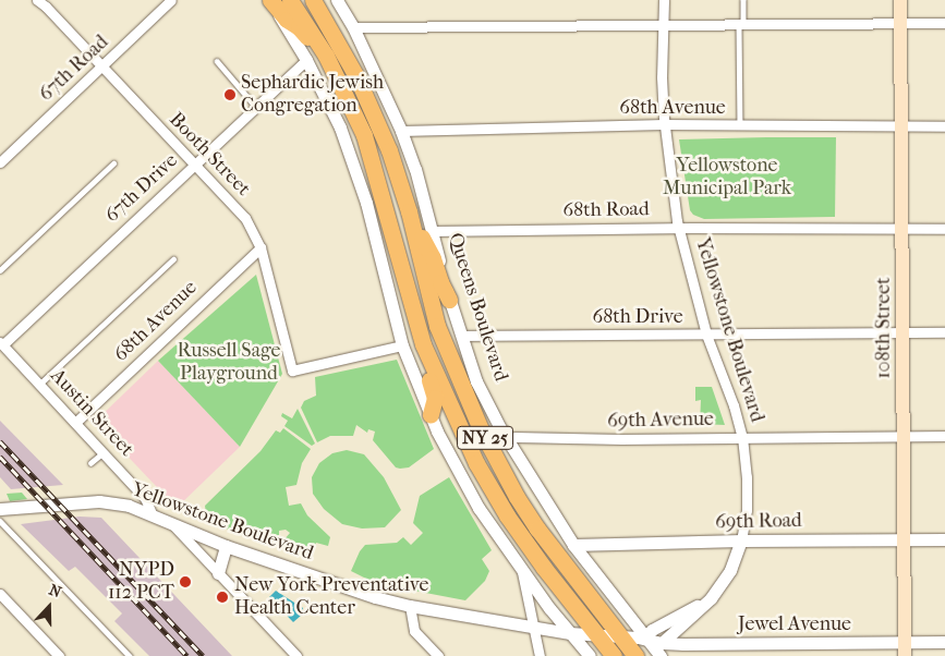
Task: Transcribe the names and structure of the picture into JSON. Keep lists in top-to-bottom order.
{
  "streets": {
    "main road": ["Queens Boulevard", "108th Street", "NY 25"],
    "street": [
      "67th Road",
      "68th Avenue",
      "Booth Street",
      "67th Drive",
      "68th Road",
      "68th Drive",
      "Yellowstone Boulevard",
      "Austin Street",
      "69th Avenue",
      "69th Road",
      "Jewel Avenue"
    ]
  },
  "crossings": [
    ["67th Road", "Booth Street"],
    ["68th Avenue", "Booth Street"],
    ["68th Avenue", "Queens Boulevard"],
    ["68th Avenue", "108th Street"],
    ["68th Avenue", "Yellowstone Boulevard"],
    ["68th Avenue", "Austin Street"],
    ["Booth Street", "67th Drive"],
    ["67th Drive", "Austin Street"],
    ["68th Road", "Queens Boulevard"],
    ["68th Road", "108th Street"],
    ["68th Road", "Yellowstone Boulevard"],
    ["Queens Boulevard", "68th Drive"],
    ["Queens Boulevard", "Yellowstone Boulevard"],
    ["Queens Boulevard", "69th Avenue"],
    ["Queens Boulevard", "69th Road"],
    ["Queens Boulevard", "Jewel Avenue"],
    ["68th Drive", "108th Street"],
    ["68th Drive", "Yellowstone Boulevard"],
    ["108th Street", "69th Avenue"],
    ["108th Street", "69th Road"],
    ["108th Street", "Jewel Avenue"],
    ["Yellowstone Boulevard", "Austin Street"],
    ["Yellowstone Boulevard", "69th Avenue"],
    ["Yellowstone Boulevard", "NY 25"],
    ["Yellowstone Boulevard", "69th Road"],
    ["Yellowstone Boulevard", "Jewel Avenue"]
  ],
  "parks": ["Yellowstone Municipal Park", "Russell Sage Playground"],
  "places": ["Sephardic Jewish Congregation", "NYPD 112 PCT", "New York Preventative Health Center"],
  "north": "top"
}
